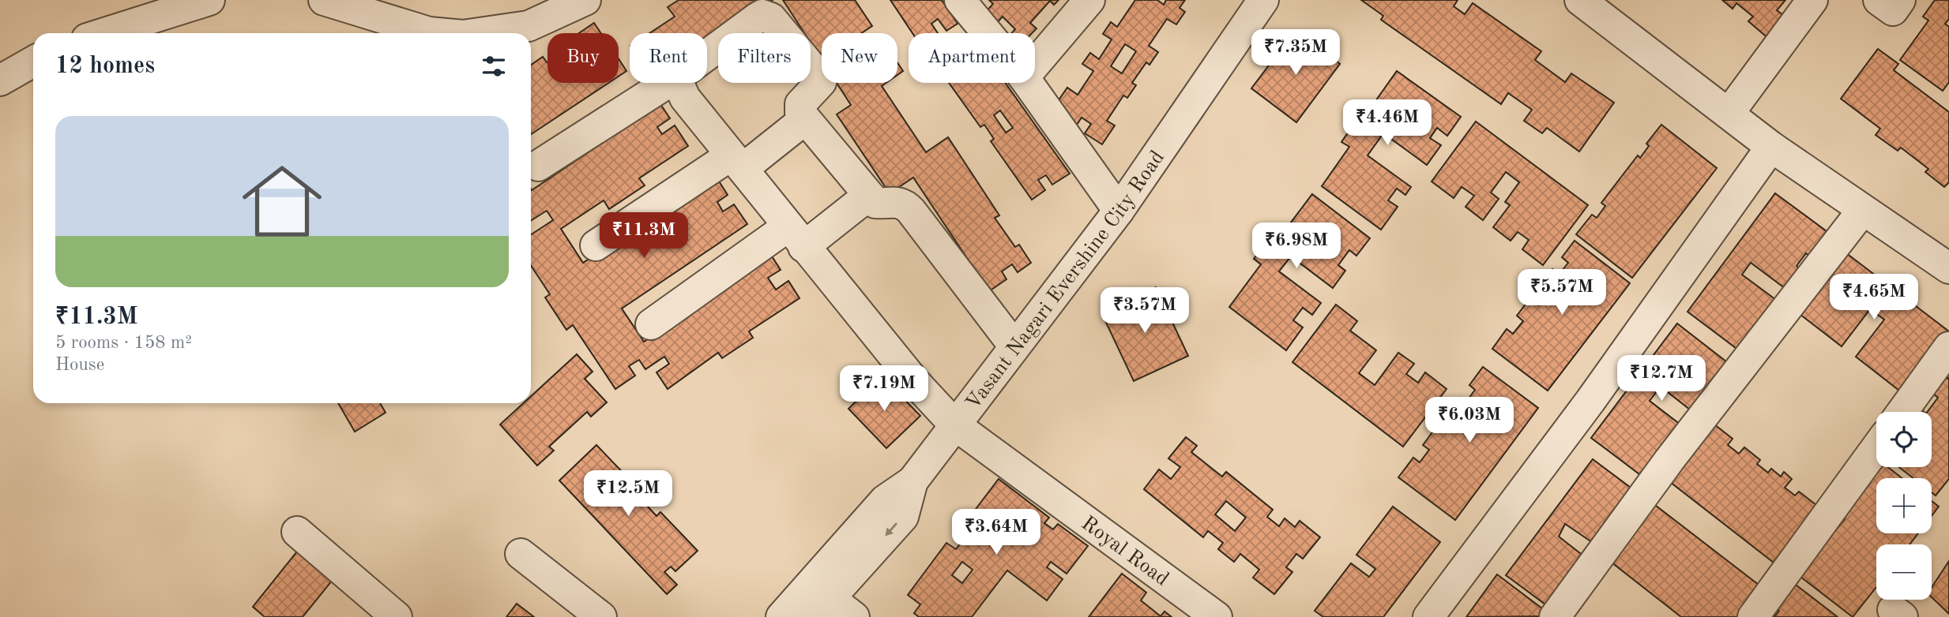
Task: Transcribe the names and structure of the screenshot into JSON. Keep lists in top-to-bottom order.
{
  "streets": {
    "street": ["Vasant Nagari Evershine City Road", "Royal Road"]
  },
  "crossings": [
    ["Vasant Nagari Evershine City Road", "Royal Road"]
  ],
  "page": {
    "price": [
      "₹7.35M",
      "₹4.46M",
      "₹11.3M",
      "₹6.98M",
      "₹5.57M",
      "₹4.65M",
      "₹3.57M",
      "₹12.7M",
      "₹7.19M",
      "₹6.03M",
      "₹12.5M",
      "₹3.64M"
    ],
    "chip": [
      "Buy",
      "Rent",
      "Filters",
      "New",
      "Apartment"
    ],
    "heading": "12 homes",
    "list": [
      {
        "name": "₹11.3M",
        "note": "5 rooms · 158 m² · House"
      }
    ],
    "map_buttons": ["+", "−"]
  }
}
